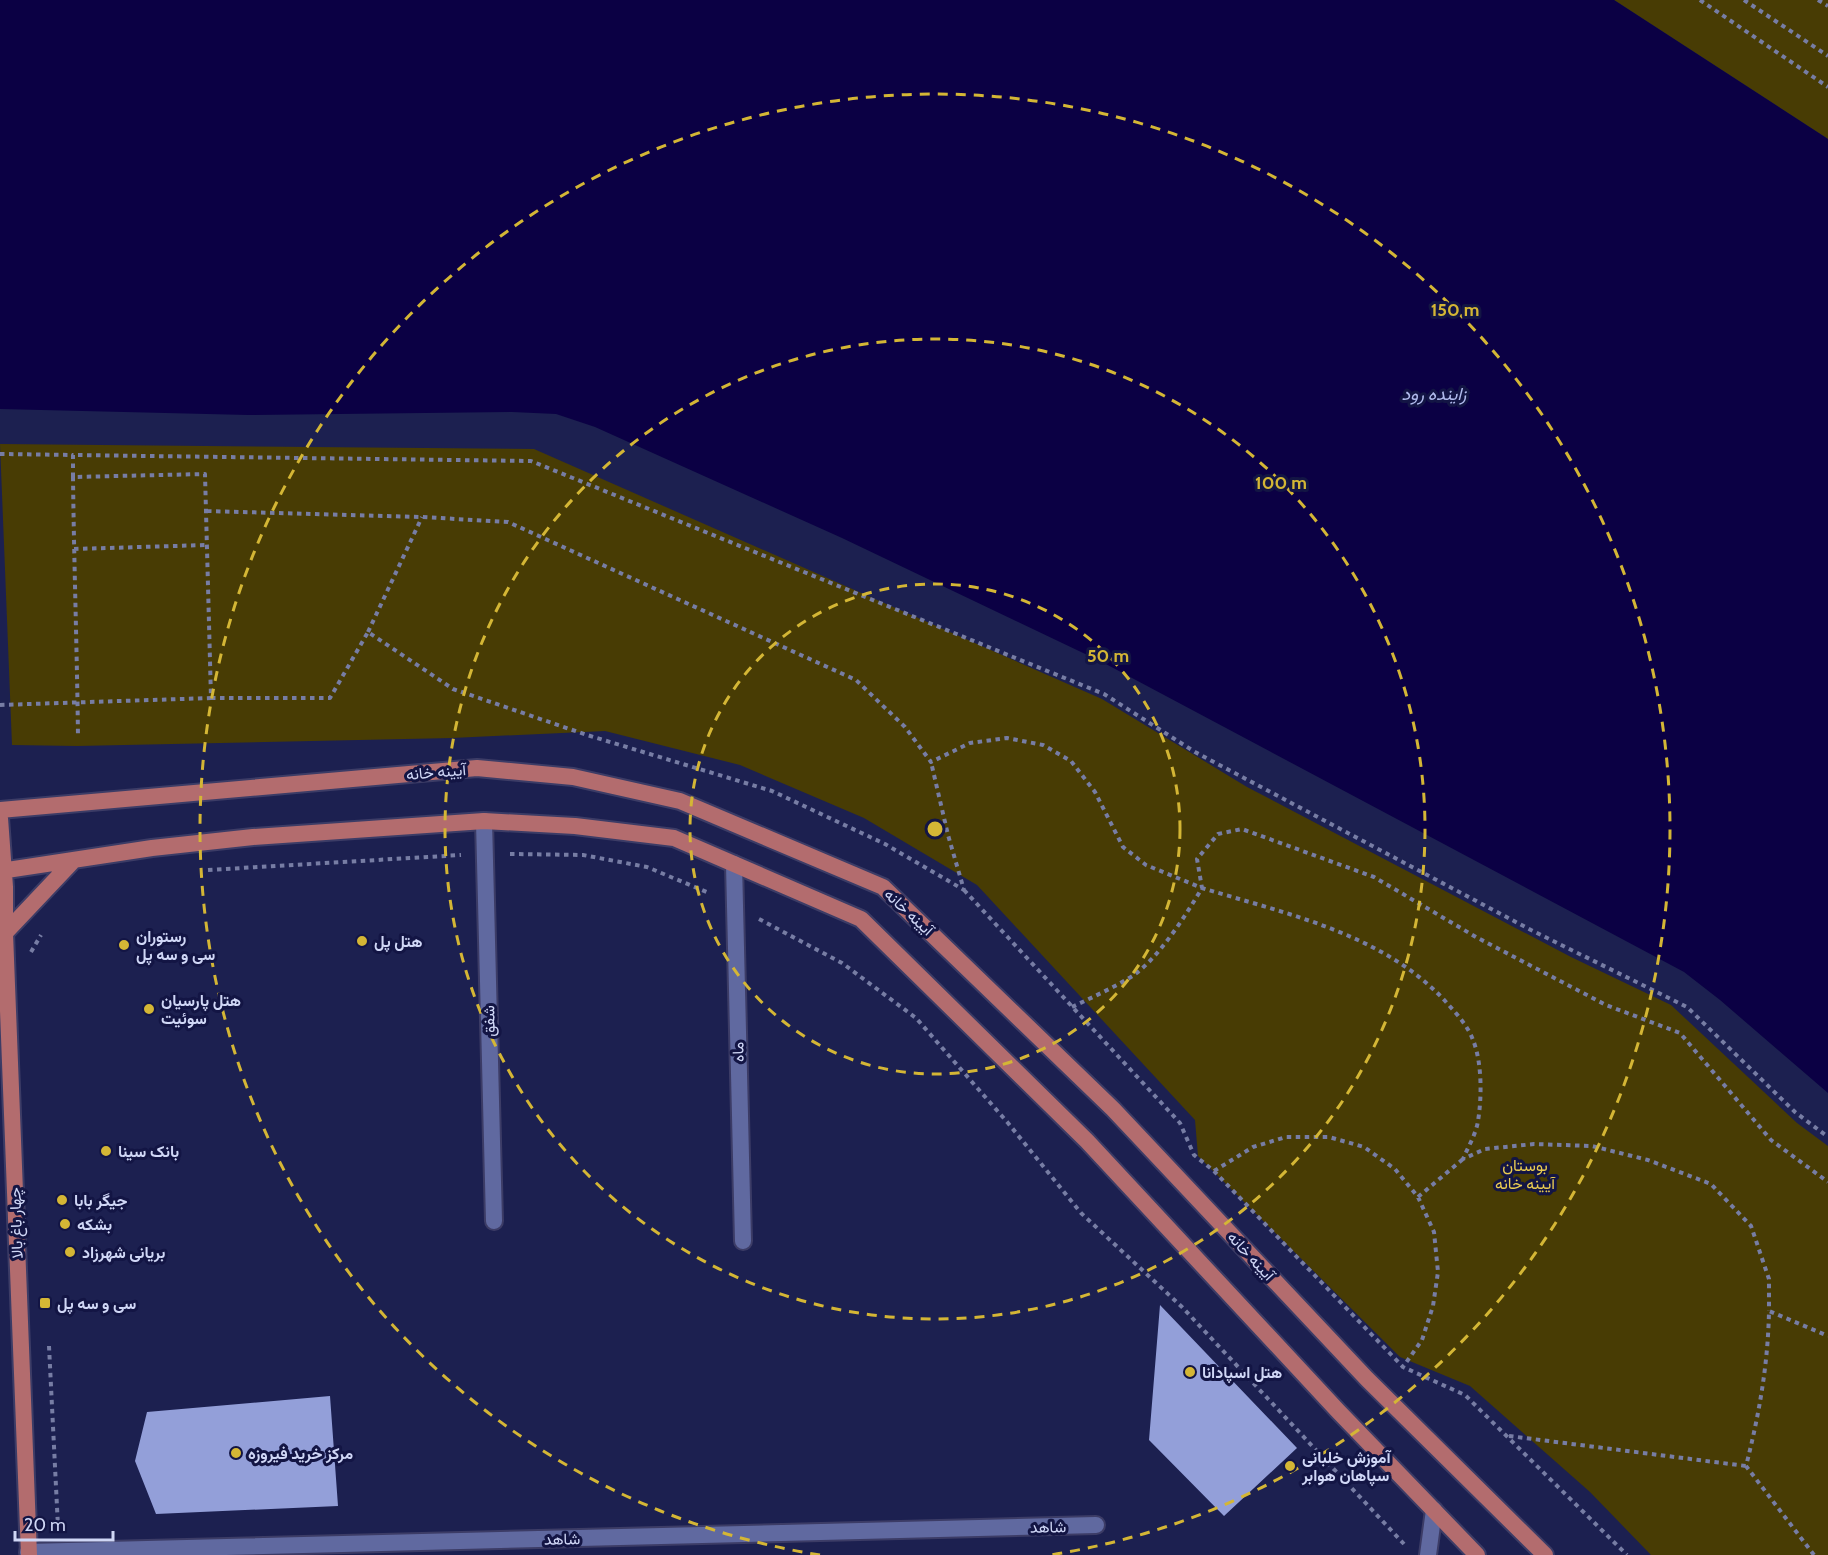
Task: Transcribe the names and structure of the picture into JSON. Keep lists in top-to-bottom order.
{
  "streets": {
    "main road": ["آیینه خانه", "چهار باغ بالا"],
    "street": ["شفق", "ماه", "شاهد"]
  },
  "crossings": [
    ["چهار باغ بالا", "شاهد"]
  ],
  "water": ["زاینده رود"],
  "parks": ["بوستان آیینه خانه"],
  "places": {
    "other": [
      "هتل پل",
      "رستوران سی و سه پل",
      "هتل پارسیان سوئیت",
      "بانک سینا",
      "جیگر بابا",
      "بشکه",
      "بریانی شهرزاد",
      "هتل اسپادانا",
      "مرکز خرید فیروزه",
      "آموزش خلبانی سپاهان هوابر"
    ],
    "transit": ["سی و سه پل"]
  },
  "scale_bar": "20 m",
  "rings": ["150 m", "100 m", "50 m"]
}
